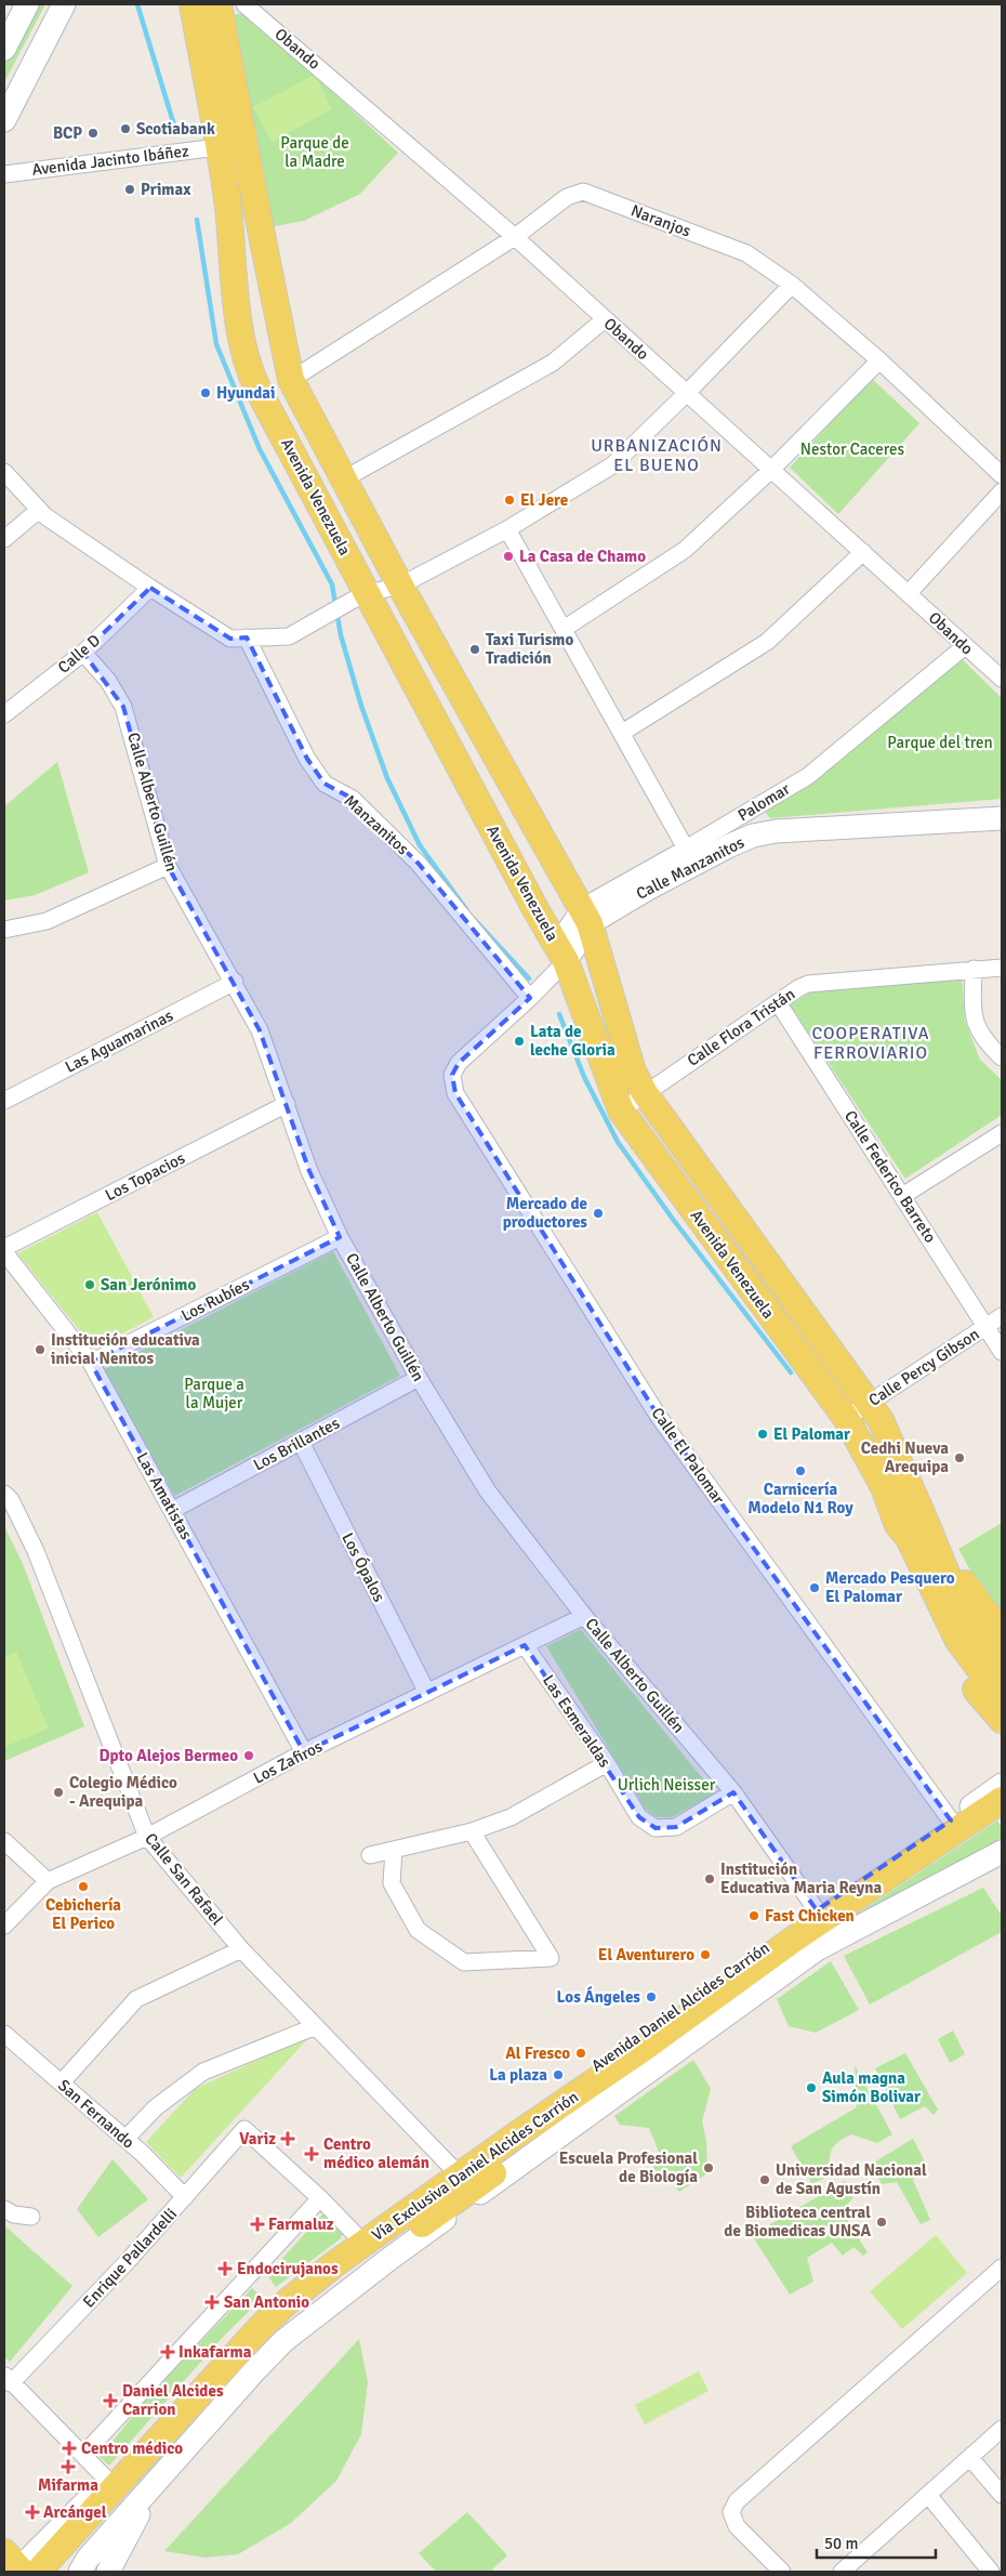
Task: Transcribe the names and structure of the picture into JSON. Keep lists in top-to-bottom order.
{
  "streets": {
    "main road": [
      "Avenida Venezuela",
      "Calle Manzanitos",
      "Avenida Daniel Alcides Carrión",
      "Vía Exclusiva Daniel Alcides Carrión"
    ],
    "street": [
      "Obando",
      "Avenida Jacinto Ibáñez",
      "Naranjos",
      "Calle D",
      "Calle Alberto Guillén",
      "Palomar",
      "Manzanitos",
      "Calle Flora Tristán",
      "Las Aguamarinas",
      "Los Topacios",
      "Calle Federico Barreto",
      "Los Rubíes",
      "Calle Percy Gibson",
      "Los Brillantes",
      "Calle El Palomar",
      "Las Amatistas",
      "Los Ópalos",
      "Las Esmeraldas",
      "Los Zafiros",
      "Calle San Rafael",
      "San Fernando",
      "Enrique Pallardelli"
    ]
  },
  "crossings": [
    ["Obando", "Naranjos"],
    ["Obando", "Palomar"],
    ["Avenida Jacinto Ibáñez", "Avenida Venezuela"],
    ["Naranjos", "Avenida Venezuela"],
    ["Avenida Venezuela", "Palomar"],
    ["Avenida Venezuela", "Calle Manzanitos"],
    ["Avenida Venezuela", "Calle Flora Tristán"],
    ["Avenida Venezuela", "Calle Percy Gibson"],
    ["Calle D", "Calle Alberto Guillén"],
    ["Calle Alberto Guillén", "Las Aguamarinas"],
    ["Calle Alberto Guillén", "Los Topacios"],
    ["Calle Alberto Guillén", "Los Rubíes"],
    ["Calle Alberto Guillén", "Los Brillantes"],
    ["Calle Alberto Guillén", "Las Esmeraldas"],
    ["Calle Alberto Guillén", "Los Zafiros"],
    ["Calle Alberto Guillén", "Avenida Daniel Alcides Carrión"],
    ["Palomar", "Calle Manzanitos"],
    ["Manzanitos", "Calle Manzanitos"],
    ["Calle Manzanitos", "Calle El Palomar"],
    ["Calle Flora Tristán", "Calle Federico Barreto"],
    ["Los Topacios", "Las Amatistas"],
    ["Calle Federico Barreto", "Calle Percy Gibson"],
    ["Los Rubíes", "Las Amatistas"],
    ["Los Brillantes", "Las Amatistas"],
    ["Los Brillantes", "Los Ópalos"],
    ["Calle El Palomar", "Avenida Daniel Alcides Carrión"],
    ["Calle El Palomar", "Vía Exclusiva Daniel Alcides Carrión"],
    ["Las Amatistas", "Los Zafiros"],
    ["Los Ópalos", "Los Zafiros"],
    ["Las Esmeraldas", "Los Zafiros"],
    ["Los Zafiros", "Calle San Rafael"],
    ["Calle San Rafael", "Avenida Daniel Alcides Carrión"],
    ["Avenida Daniel Alcides Carrión", "Vía Exclusiva Daniel Alcides Carrión"],
    ["San Fernando", "Enrique Pallardelli"]
  ],
  "districts": ["URBANIZACIÓN EL BUENO", "COOPERATIVA FERROVIARIO"],
  "parks": [
    "Parque de la Madre",
    "Nestor Caceres",
    "Parque del tren",
    "Parque a la Mujer",
    "Urlich Neisser"
  ],
  "places": {
    "other": [
      "Scotiabank",
      "BCP",
      "Primax",
      "Hyundai",
      "El Jere",
      "La Casa de Chamo",
      "Taxi Turismo Tradición",
      "Lata de leche Gloria",
      "Mercado de productores",
      "San Jerónimo",
      "Institución educativa inicial Nenitos",
      "El Palomar",
      "Cedhi Nueva Arequipa",
      "Carnicería Modelo N1 Roy",
      "Mercado Pesquero El Palomar",
      "Dpto Alejos Bermeo",
      "Colegio Médico - Arequipa",
      "Institución Educativa Maria Reyna",
      "Cebichería El Perico",
      "Fast Chicken",
      "El Aventurero",
      "Los Ángeles",
      "Al Fresco",
      "La plaza",
      "Aula magna Simón Bolivar",
      "Escuela Profesional de Biología",
      "Universidad Nacional de San Agustín",
      "Biblioteca central de Biomedicas UNSA"
    ],
    "health": [
      "Variz",
      "Centro médico alemán",
      "Farmaluz",
      "Endocirujanos",
      "San Antonio",
      "Inkafarma",
      "Daniel Alcides Carrion",
      "Centro médico",
      "Mifarma",
      "Arcángel"
    ]
  },
  "scale_bar": "50 m"
}
